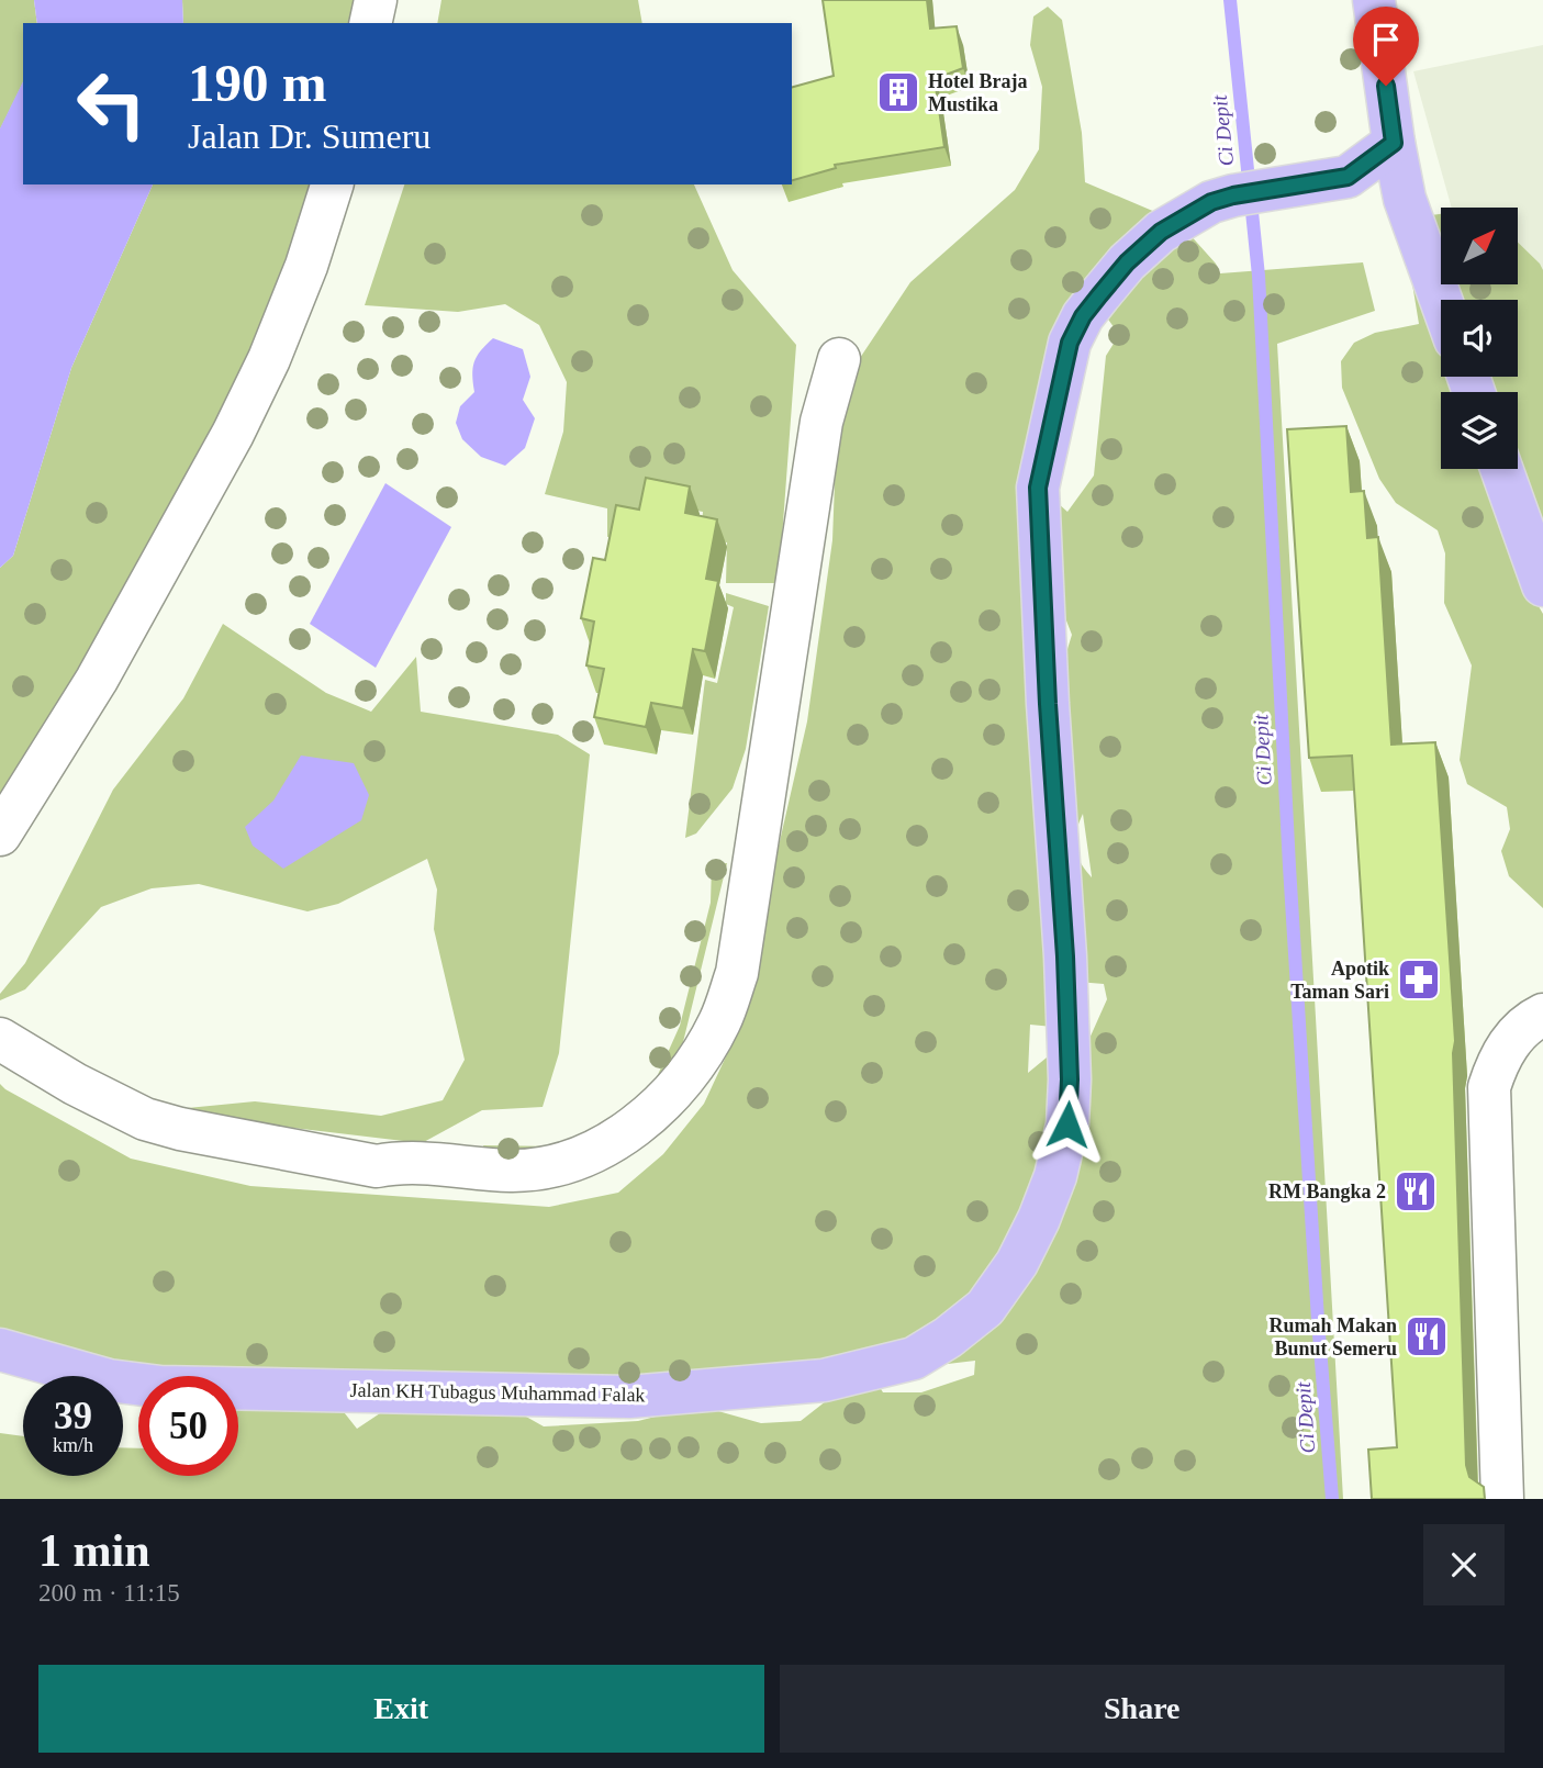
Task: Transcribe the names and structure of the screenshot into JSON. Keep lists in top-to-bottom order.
{
  "streets": {
    "main road": ["Jalan KH Tubagus Muhammad Falak"]
  },
  "water": ["Ci Depit"],
  "places": {
    "building": ["Hotel Braja Mustika"],
    "pharmacy": ["Apotik Taman Sari"],
    "restaurant": ["RM Bangka 2", "Rumah Makan Bunut Semeru"]
  },
  "north": "top right",
  "page": {
    "turn": ["190 m", "Jalan Dr. Sumeru"],
    "speed": "39 km/h",
    "limit": "50",
    "heading": ["1 min", "200 m · 11:15"],
    "buttons": ["Exit", "Share"]
  }
}
